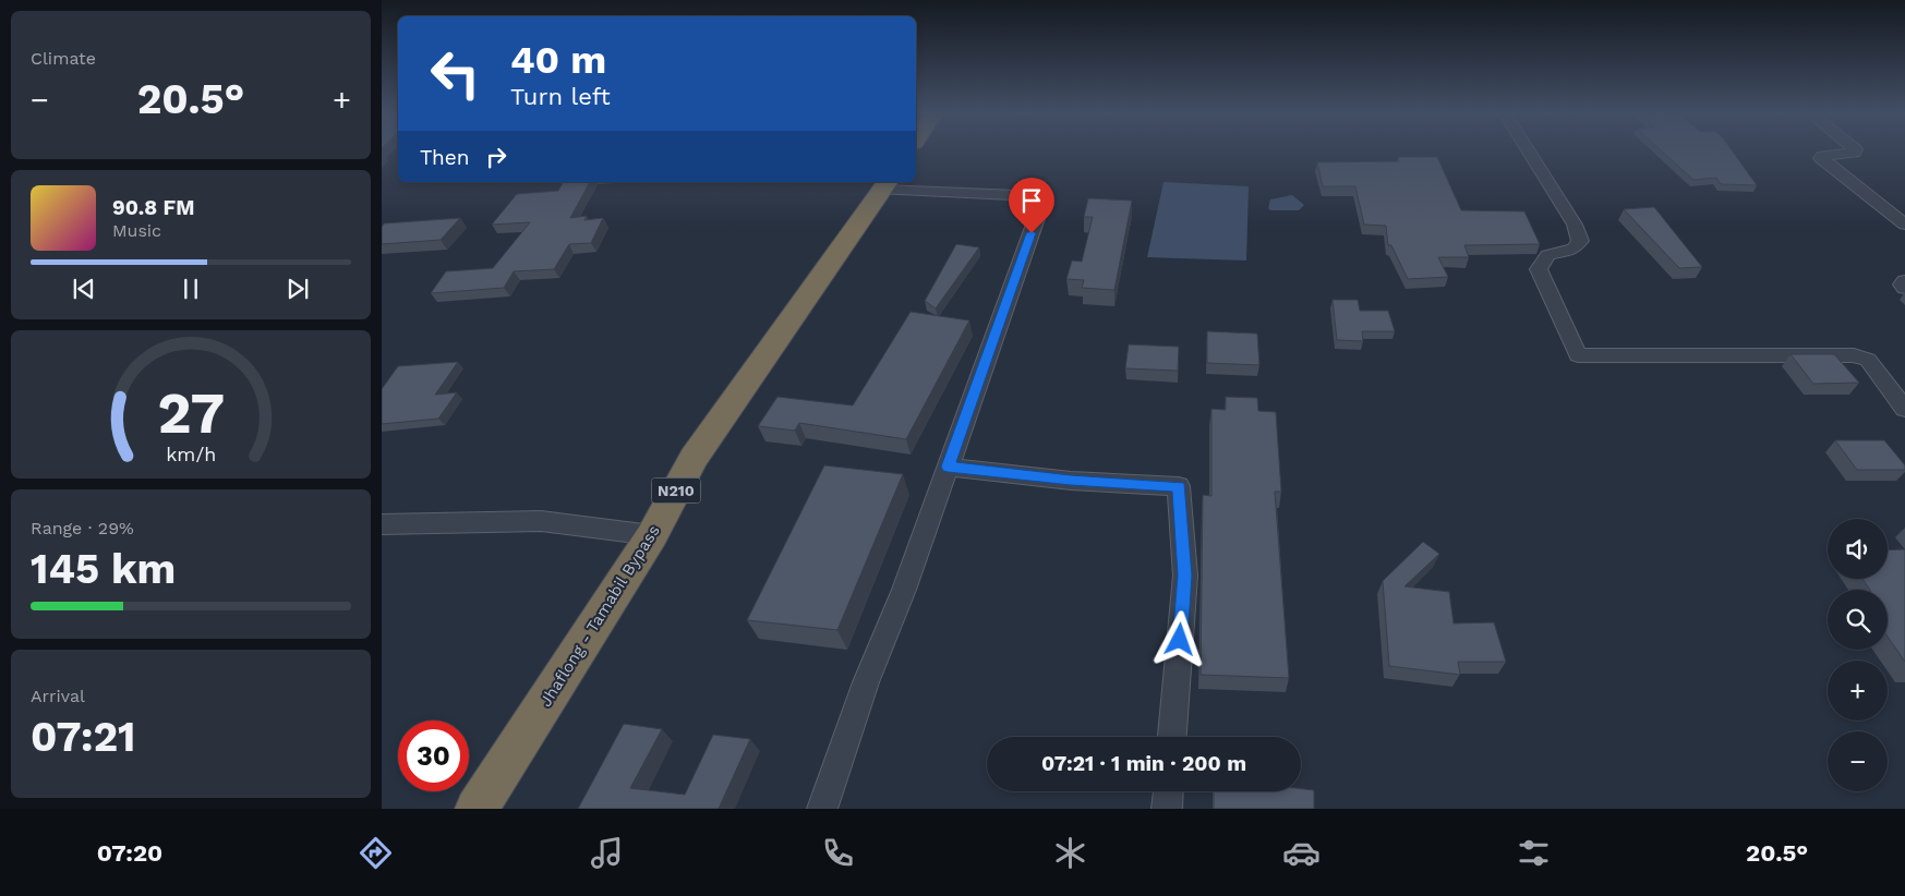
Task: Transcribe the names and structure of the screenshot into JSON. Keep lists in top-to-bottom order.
{
  "streets": {
    "highway": ["N210", "Jhaflong - Tamabil Bypass"]
  },
  "page": {
    "tile": [
      "Climate",
      ["Range · 29%", "145 km"],
      ["Arrival", "07:21"]
    ],
    "turn": ["40 m", "Turn left"],
    "heat": ["−", "20.5°", "+"],
    "then": "Then",
    "song": ["90.8 FM", "Music"],
    "map_buttons": ["+", "−"],
    "limit": "30",
    "trip": "07:21 · 1 min · 200 m",
    "tabs": ["07:20", "20.5°"],
    "gauge": ["27", "km/h"]
  }
}
